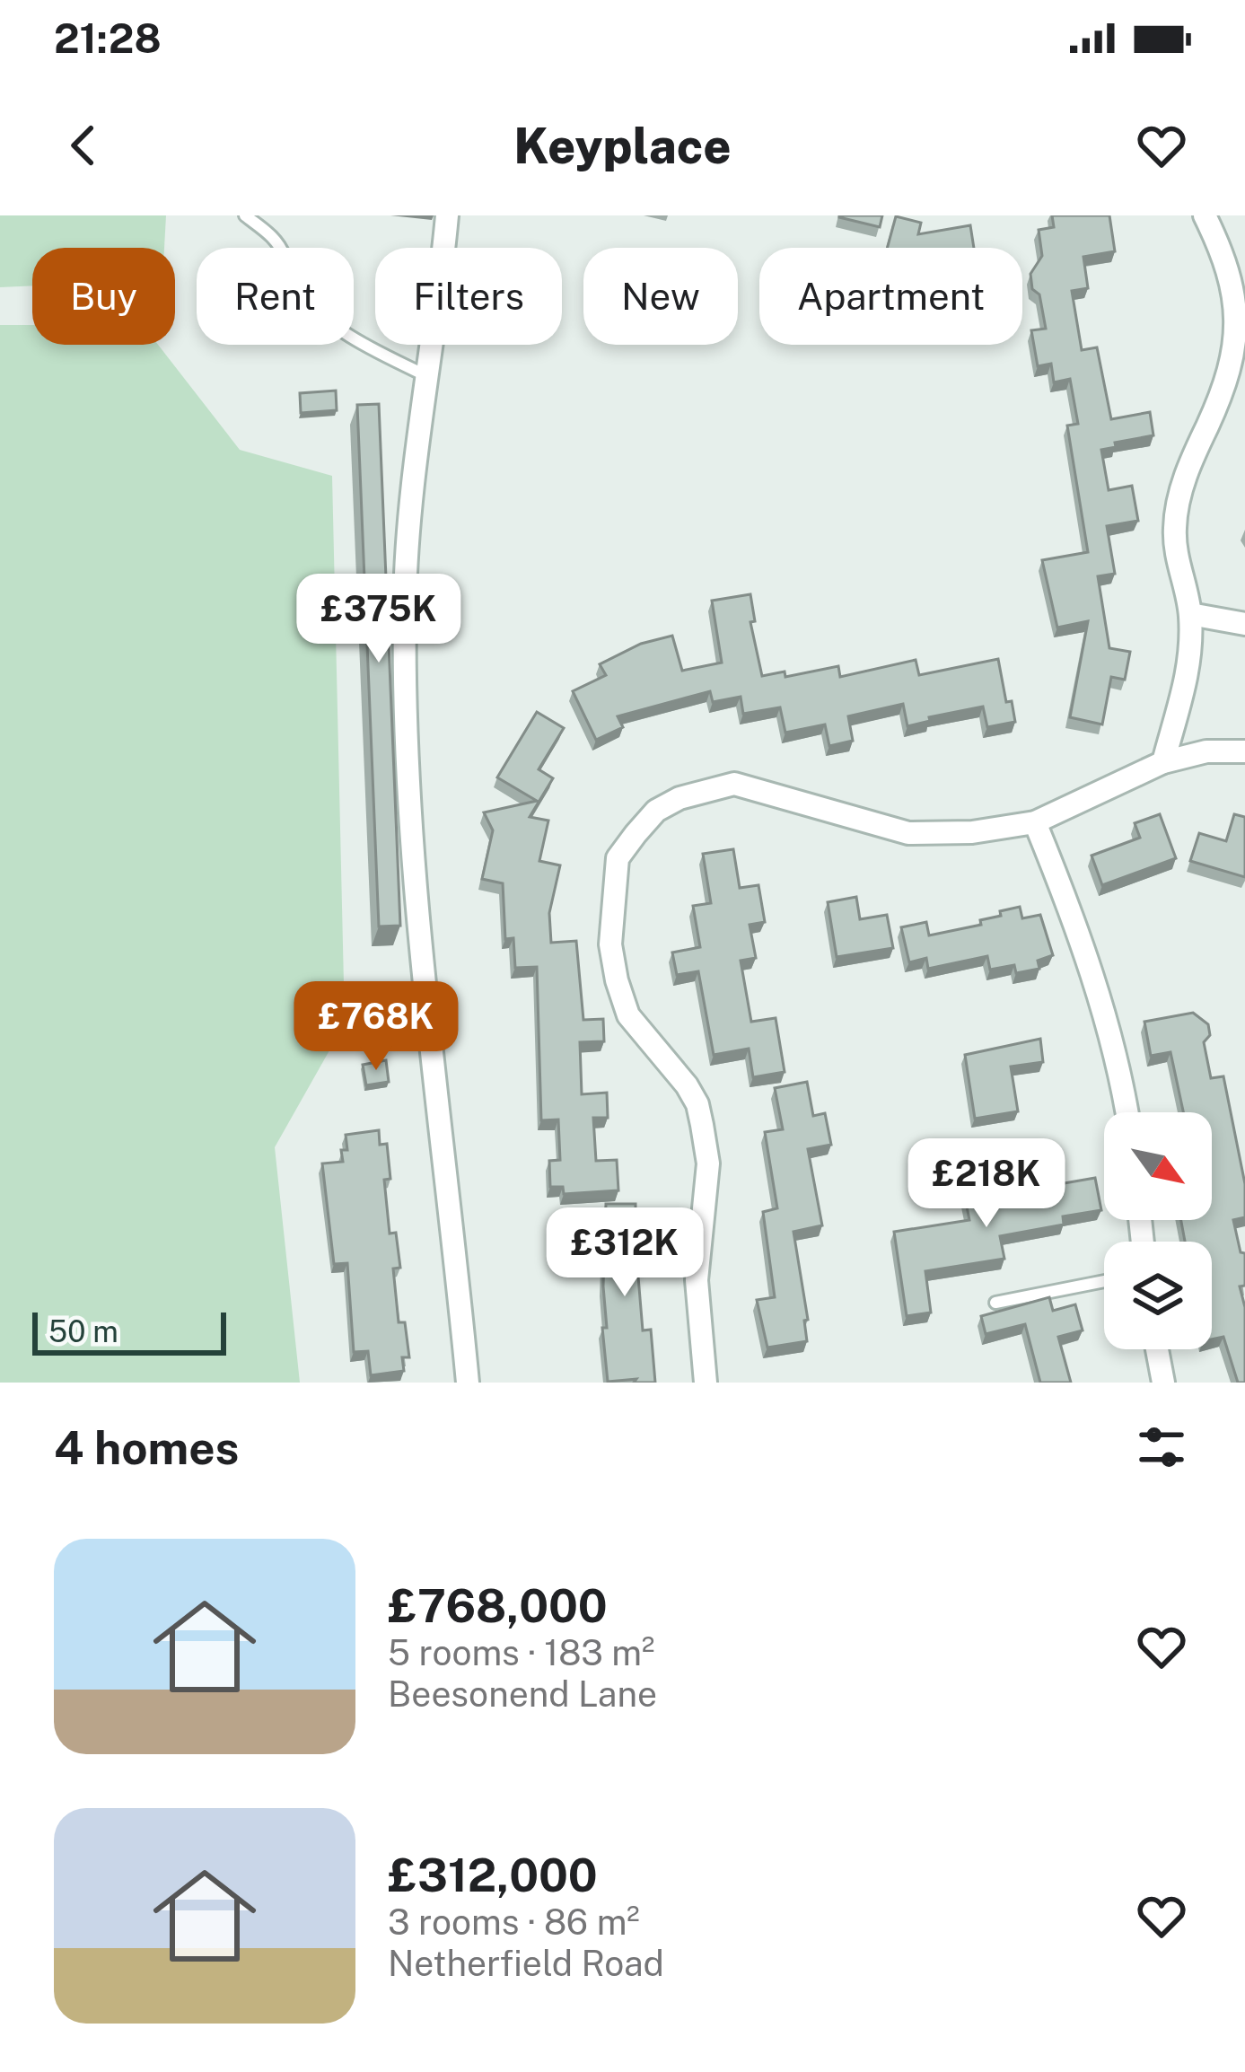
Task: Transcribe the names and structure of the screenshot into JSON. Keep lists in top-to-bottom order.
{
  "scale_bar": "50 m",
  "north": "bottom right",
  "page": {
    "status": "21:28",
    "header": "Keyplace",
    "chip": [
      "Buy",
      "Rent",
      "Filters",
      "New",
      "Apartment"
    ],
    "price": [
      "£375K",
      "£768K",
      "£218K",
      "£312K"
    ],
    "scale": "50 m",
    "heading": "4 homes",
    "list": [
      {
        "name": "£768,000",
        "note": "5 rooms · 183 m² · Beesonend Lane"
      },
      {
        "name": "£312,000",
        "note": "3 rooms · 86 m² · Netherfield Road"
      }
    ]
  }
}
